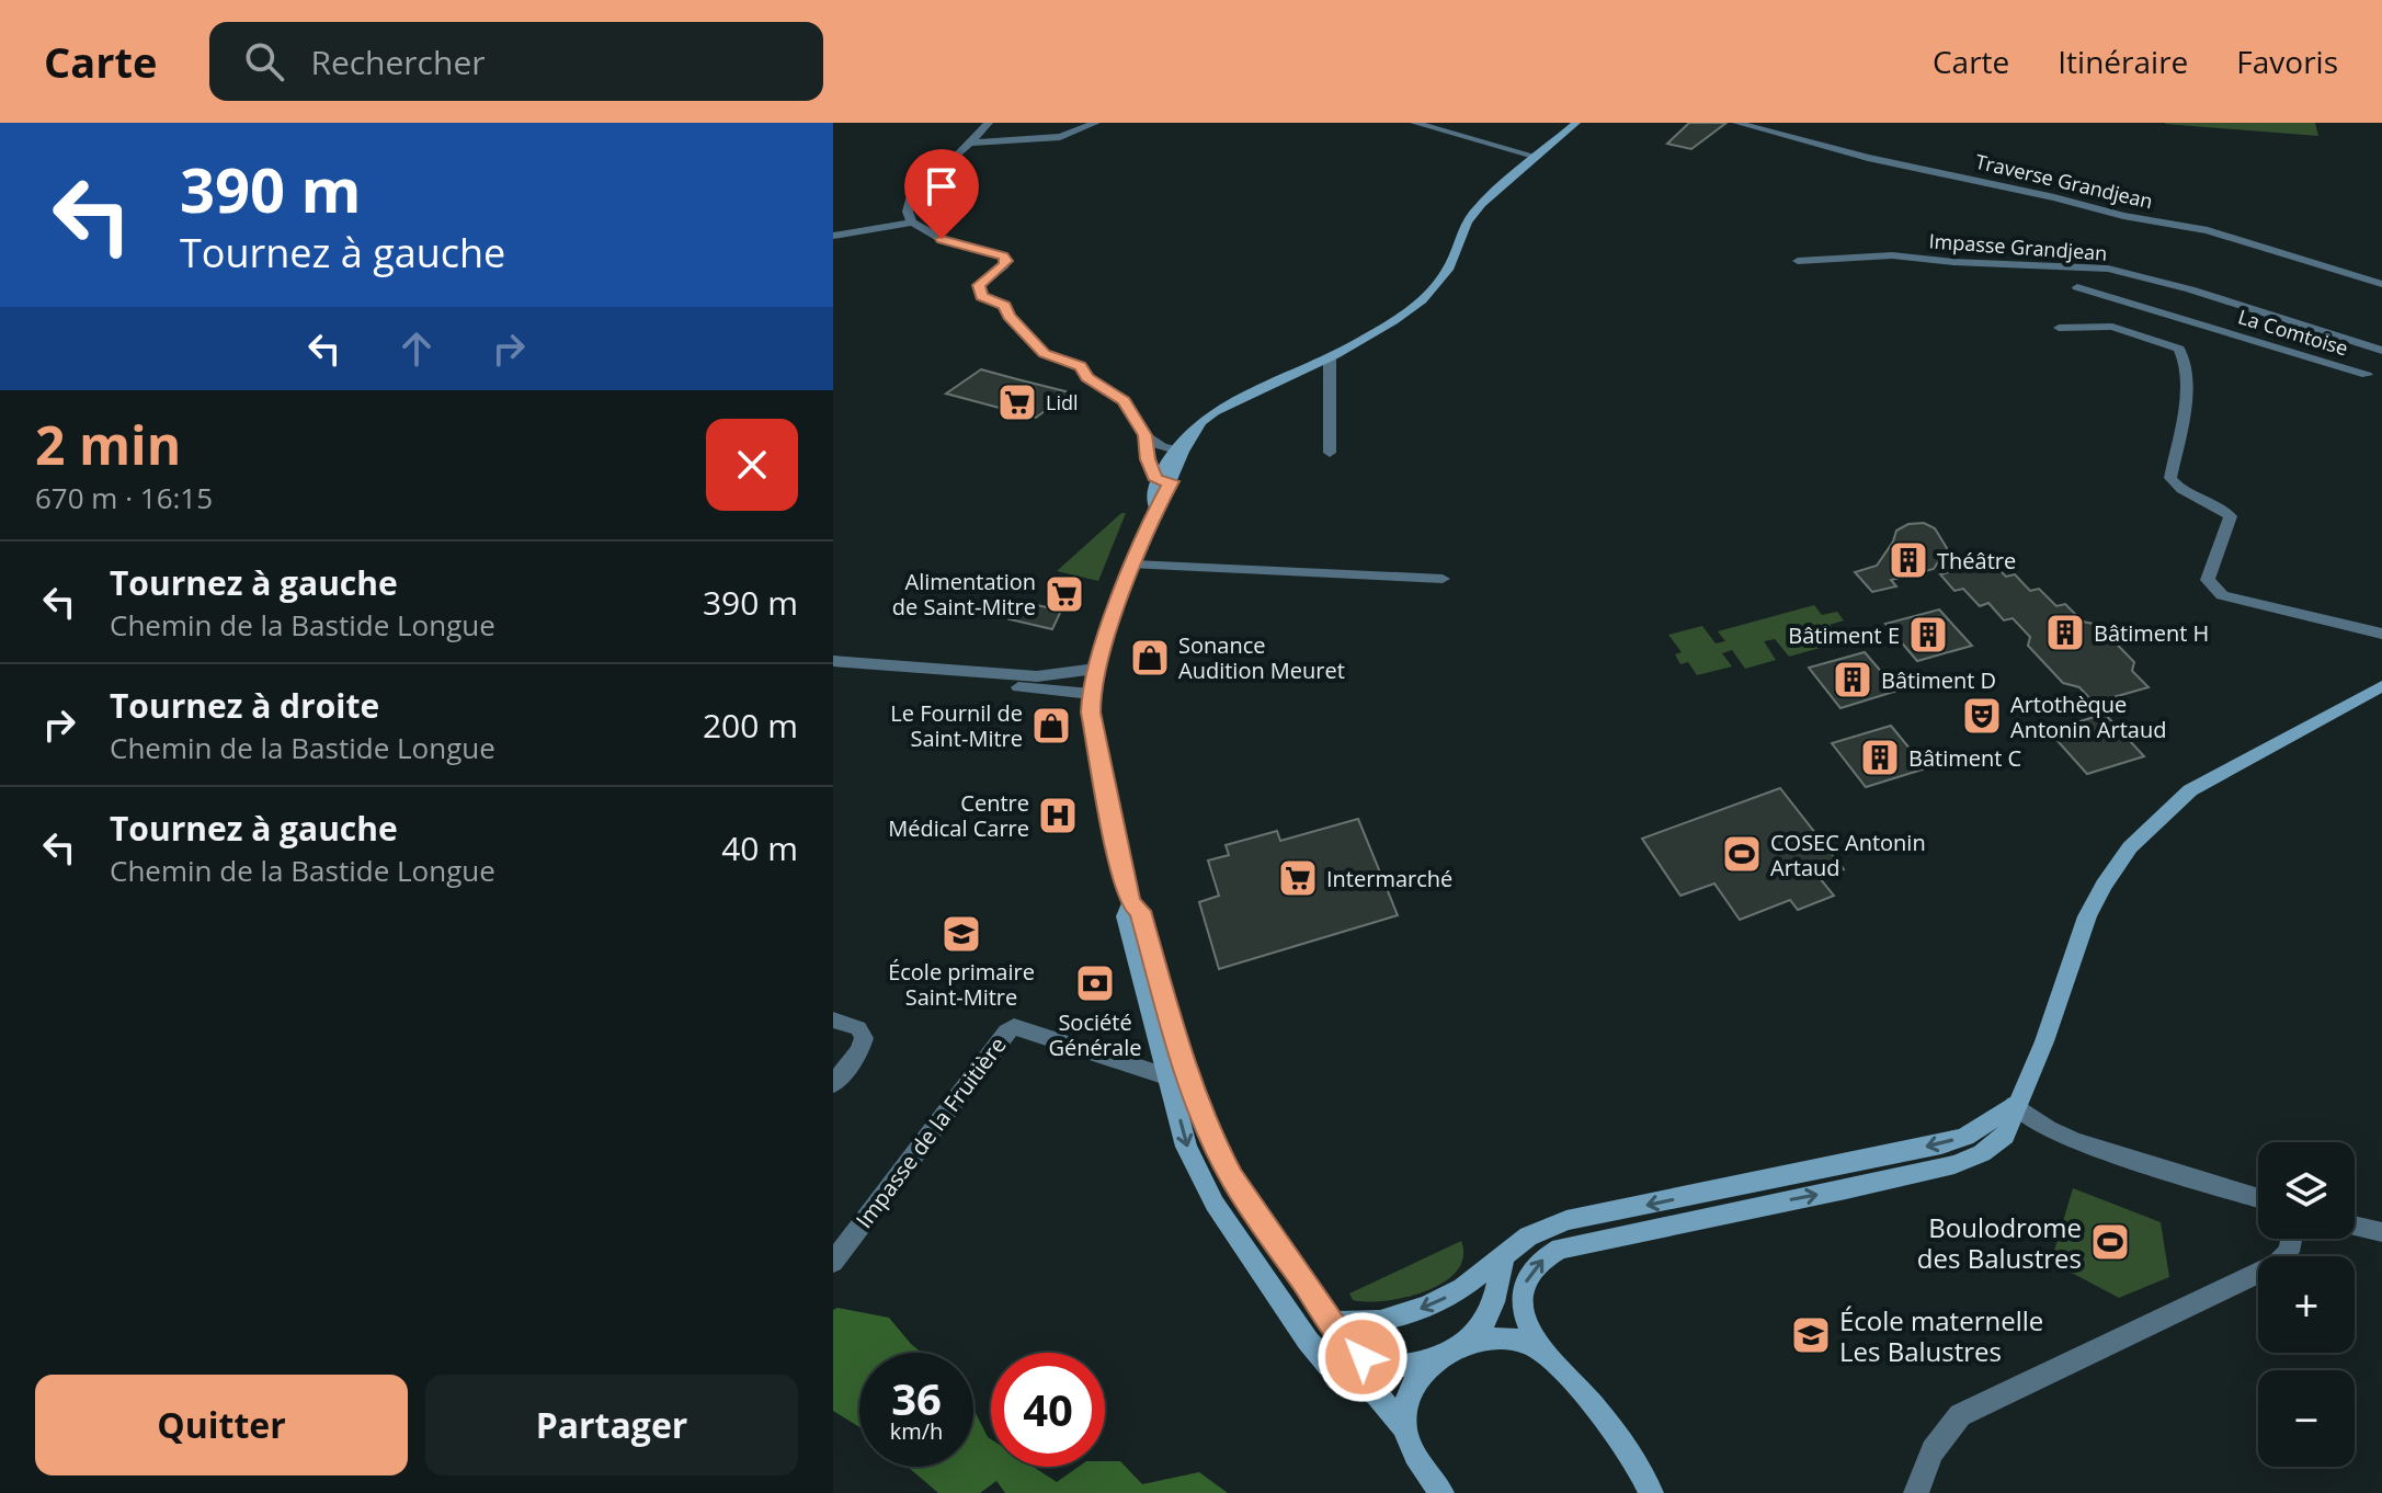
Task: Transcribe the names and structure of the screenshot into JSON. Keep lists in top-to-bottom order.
{
  "streets": {
    "street": [
      "Traverse Grandjean",
      "Impasse Grandjean",
      "La Comtoise",
      "Impasse de la Fruitière"
    ]
  },
  "crossings": [
    ["Impasse Grandjean", "La Comtoise"]
  ],
  "places": {
    "supermarket": ["Lidl", "Alimentation de Saint-Mitre", "Intermarché"],
    "building": [
      "Théâtre",
      "Bâtiment H",
      "Bâtiment E",
      "Bâtiment D",
      "Bâtiment C"
    ],
    "shop": ["Sonance Audition Meuret", "Le Fournil de Saint-Mitre"],
    "theatre": ["Artothèque Antonin Artaud"],
    "hospital": ["Centre Médical Carre"],
    "sports": ["COSEC Antonin Artaud", "Boulodrome des Balustres"],
    "school or university": ["École primaire Saint-Mitre", "École maternelle Les Balustres"],
    "bank": ["Société Générale"]
  },
  "page": {
    "header": "Carte",
    "search": "Rechercher",
    "nav": ["Carte", "Itinéraire", "Favoris"],
    "turn": ["390 m", "Tournez à gauche"],
    "heading": ["2 min", "670 m · 16:15"],
    "list": [
      {
        "name": "Tournez à gauche",
        "note": "Chemin de la Bastide Longue",
        "value": "390 m"
      },
      {
        "name": "Tournez à droite",
        "note": "Chemin de la Bastide Longue",
        "value": "200 m"
      },
      {
        "name": "Tournez à gauche",
        "note": "Chemin de la Bastide Longue",
        "value": "40 m"
      }
    ],
    "map_buttons": ["+", "−"],
    "speed": "36 km/h",
    "limit": "40",
    "buttons": ["Quitter", "Partager"]
  }
}
